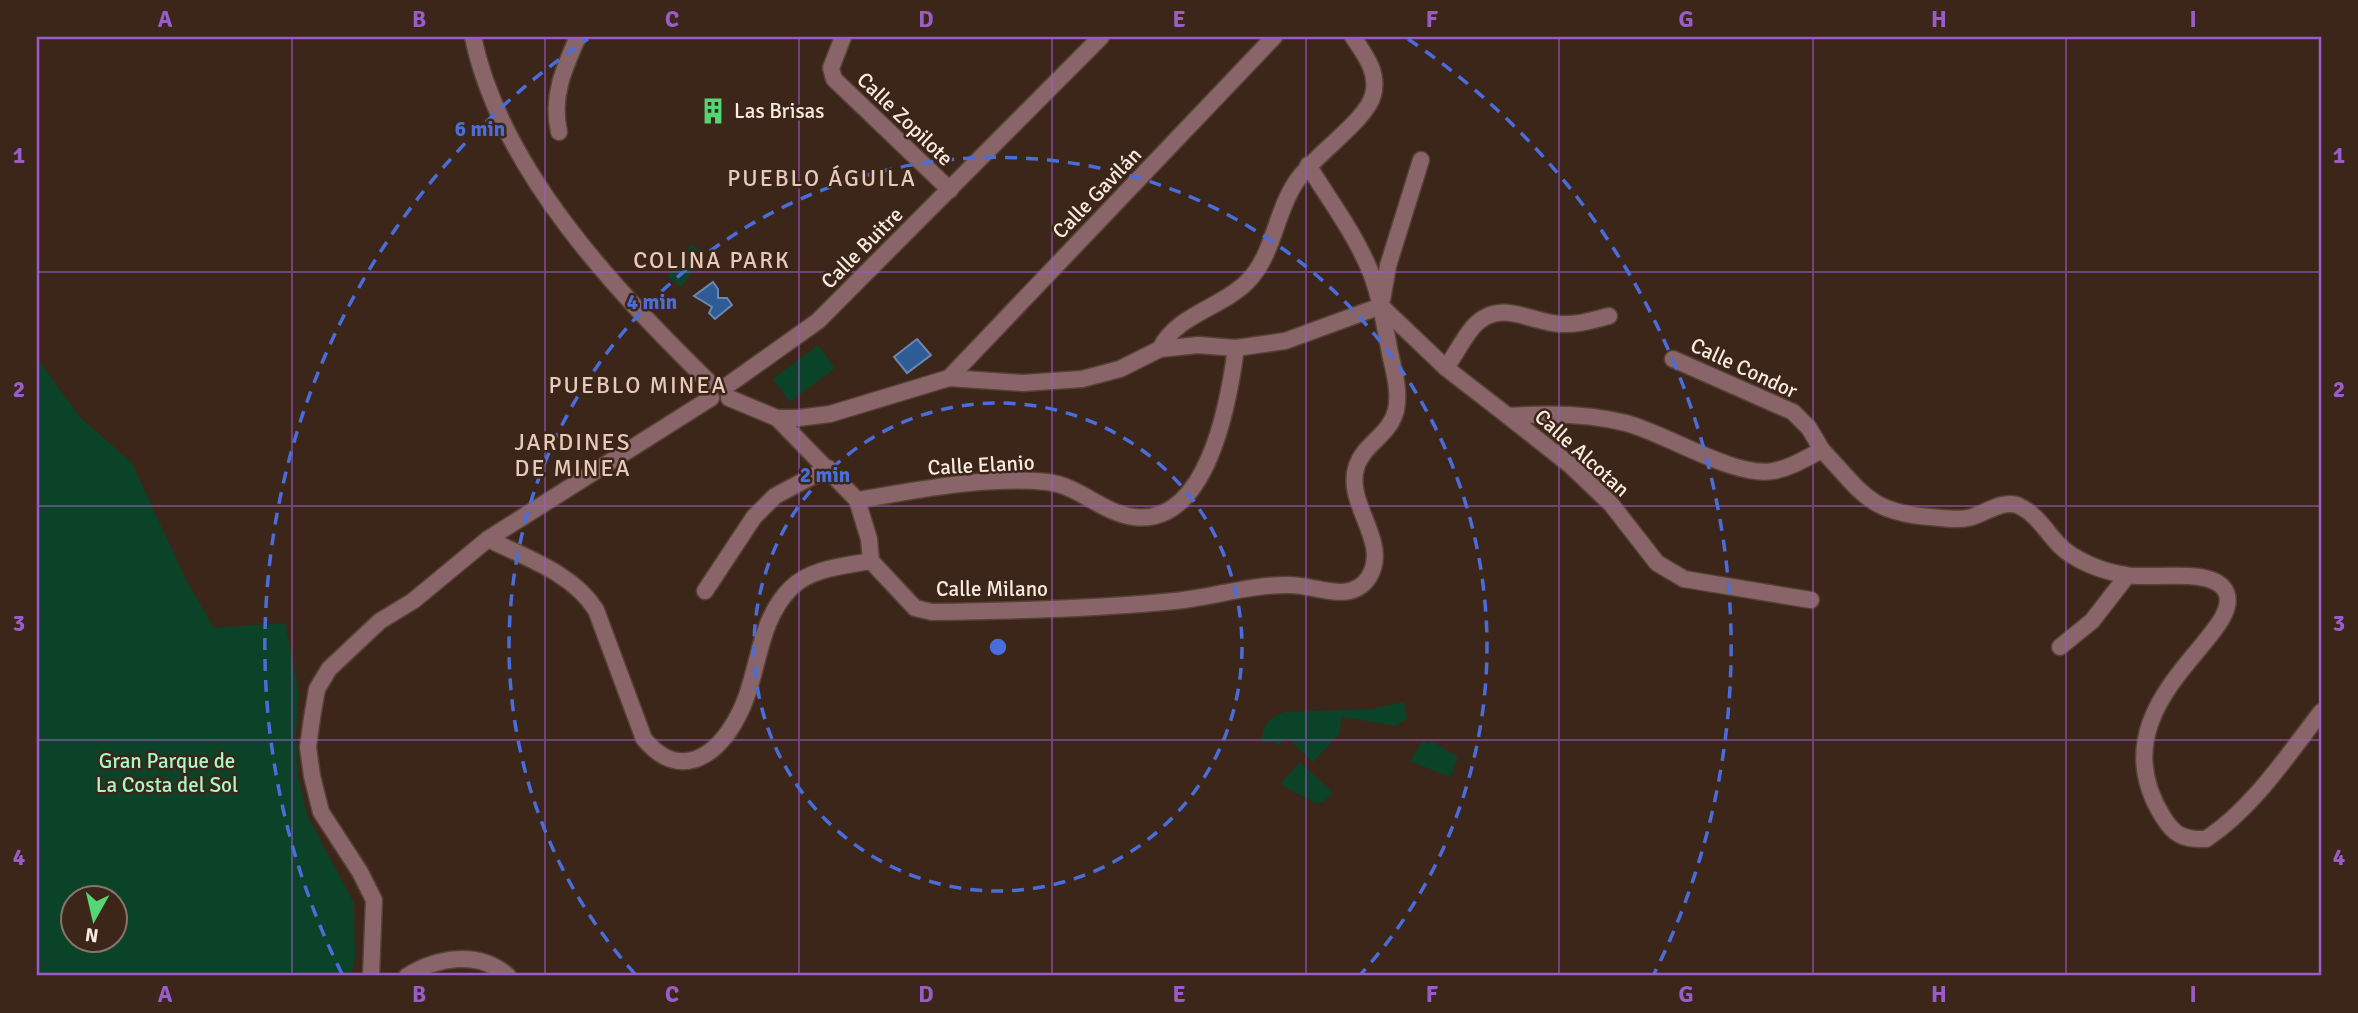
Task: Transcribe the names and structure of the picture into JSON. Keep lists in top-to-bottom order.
{
  "streets": {
    "street": [
      "Calle Zopilote",
      "Calle Gavilán",
      "Calle Buitre",
      "Calle Condor",
      "Calle Alcotan",
      "Calle Elanio",
      "Calle Milano"
    ]
  },
  "crossings": [
    ["Calle Zopilote", "Calle Buitre"],
    ["Calle Alcotan", "Calle Milano"]
  ],
  "districts": [
    "PUEBLO ÁGUILA",
    "COLINA PARK",
    "PUEBLO MINEA",
    "JARDINES DE MINEA"
  ],
  "parks": ["Gran Parque de La Costa del Sol"],
  "places": {
    "building": ["Las Brisas"]
  },
  "north": "bottom",
  "grid": {
    "columns": [
      "A",
      "B",
      "C",
      "D",
      "E",
      "F",
      "G",
      "H",
      "I"
    ],
    "rows": [
      "1",
      "2",
      "3",
      "4"
    ]
  },
  "rings": ["6 min", "4 min", "2 min"]
}
